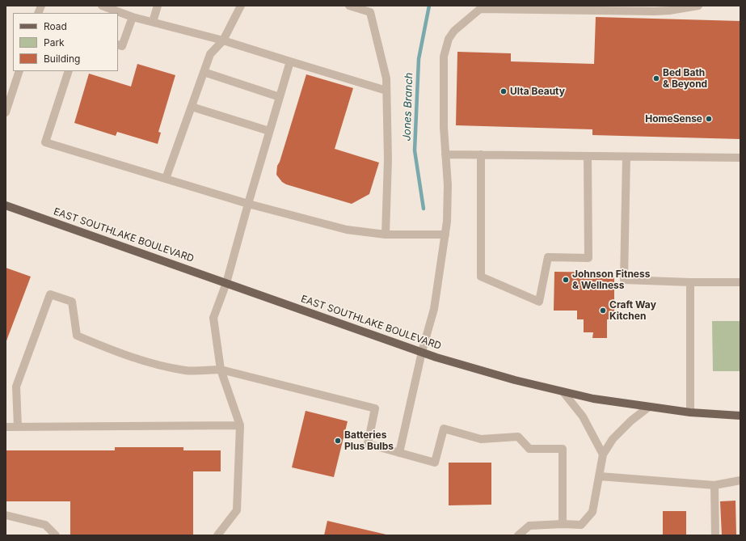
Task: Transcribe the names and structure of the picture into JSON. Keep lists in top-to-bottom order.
{
  "streets": {
    "main road": ["EAST SOUTHLAKE BOULEVARD"]
  },
  "water": ["Jones Branch"],
  "places": [
    "Bed Bath & Beyond",
    "Ulta Beauty",
    "HomeSense",
    "Johnson Fitness & Wellness",
    "Craft Way Kitchen",
    "Batteries Plus Bulbs"
  ],
  "legend": ["Road", "Park", "Building"]
}
